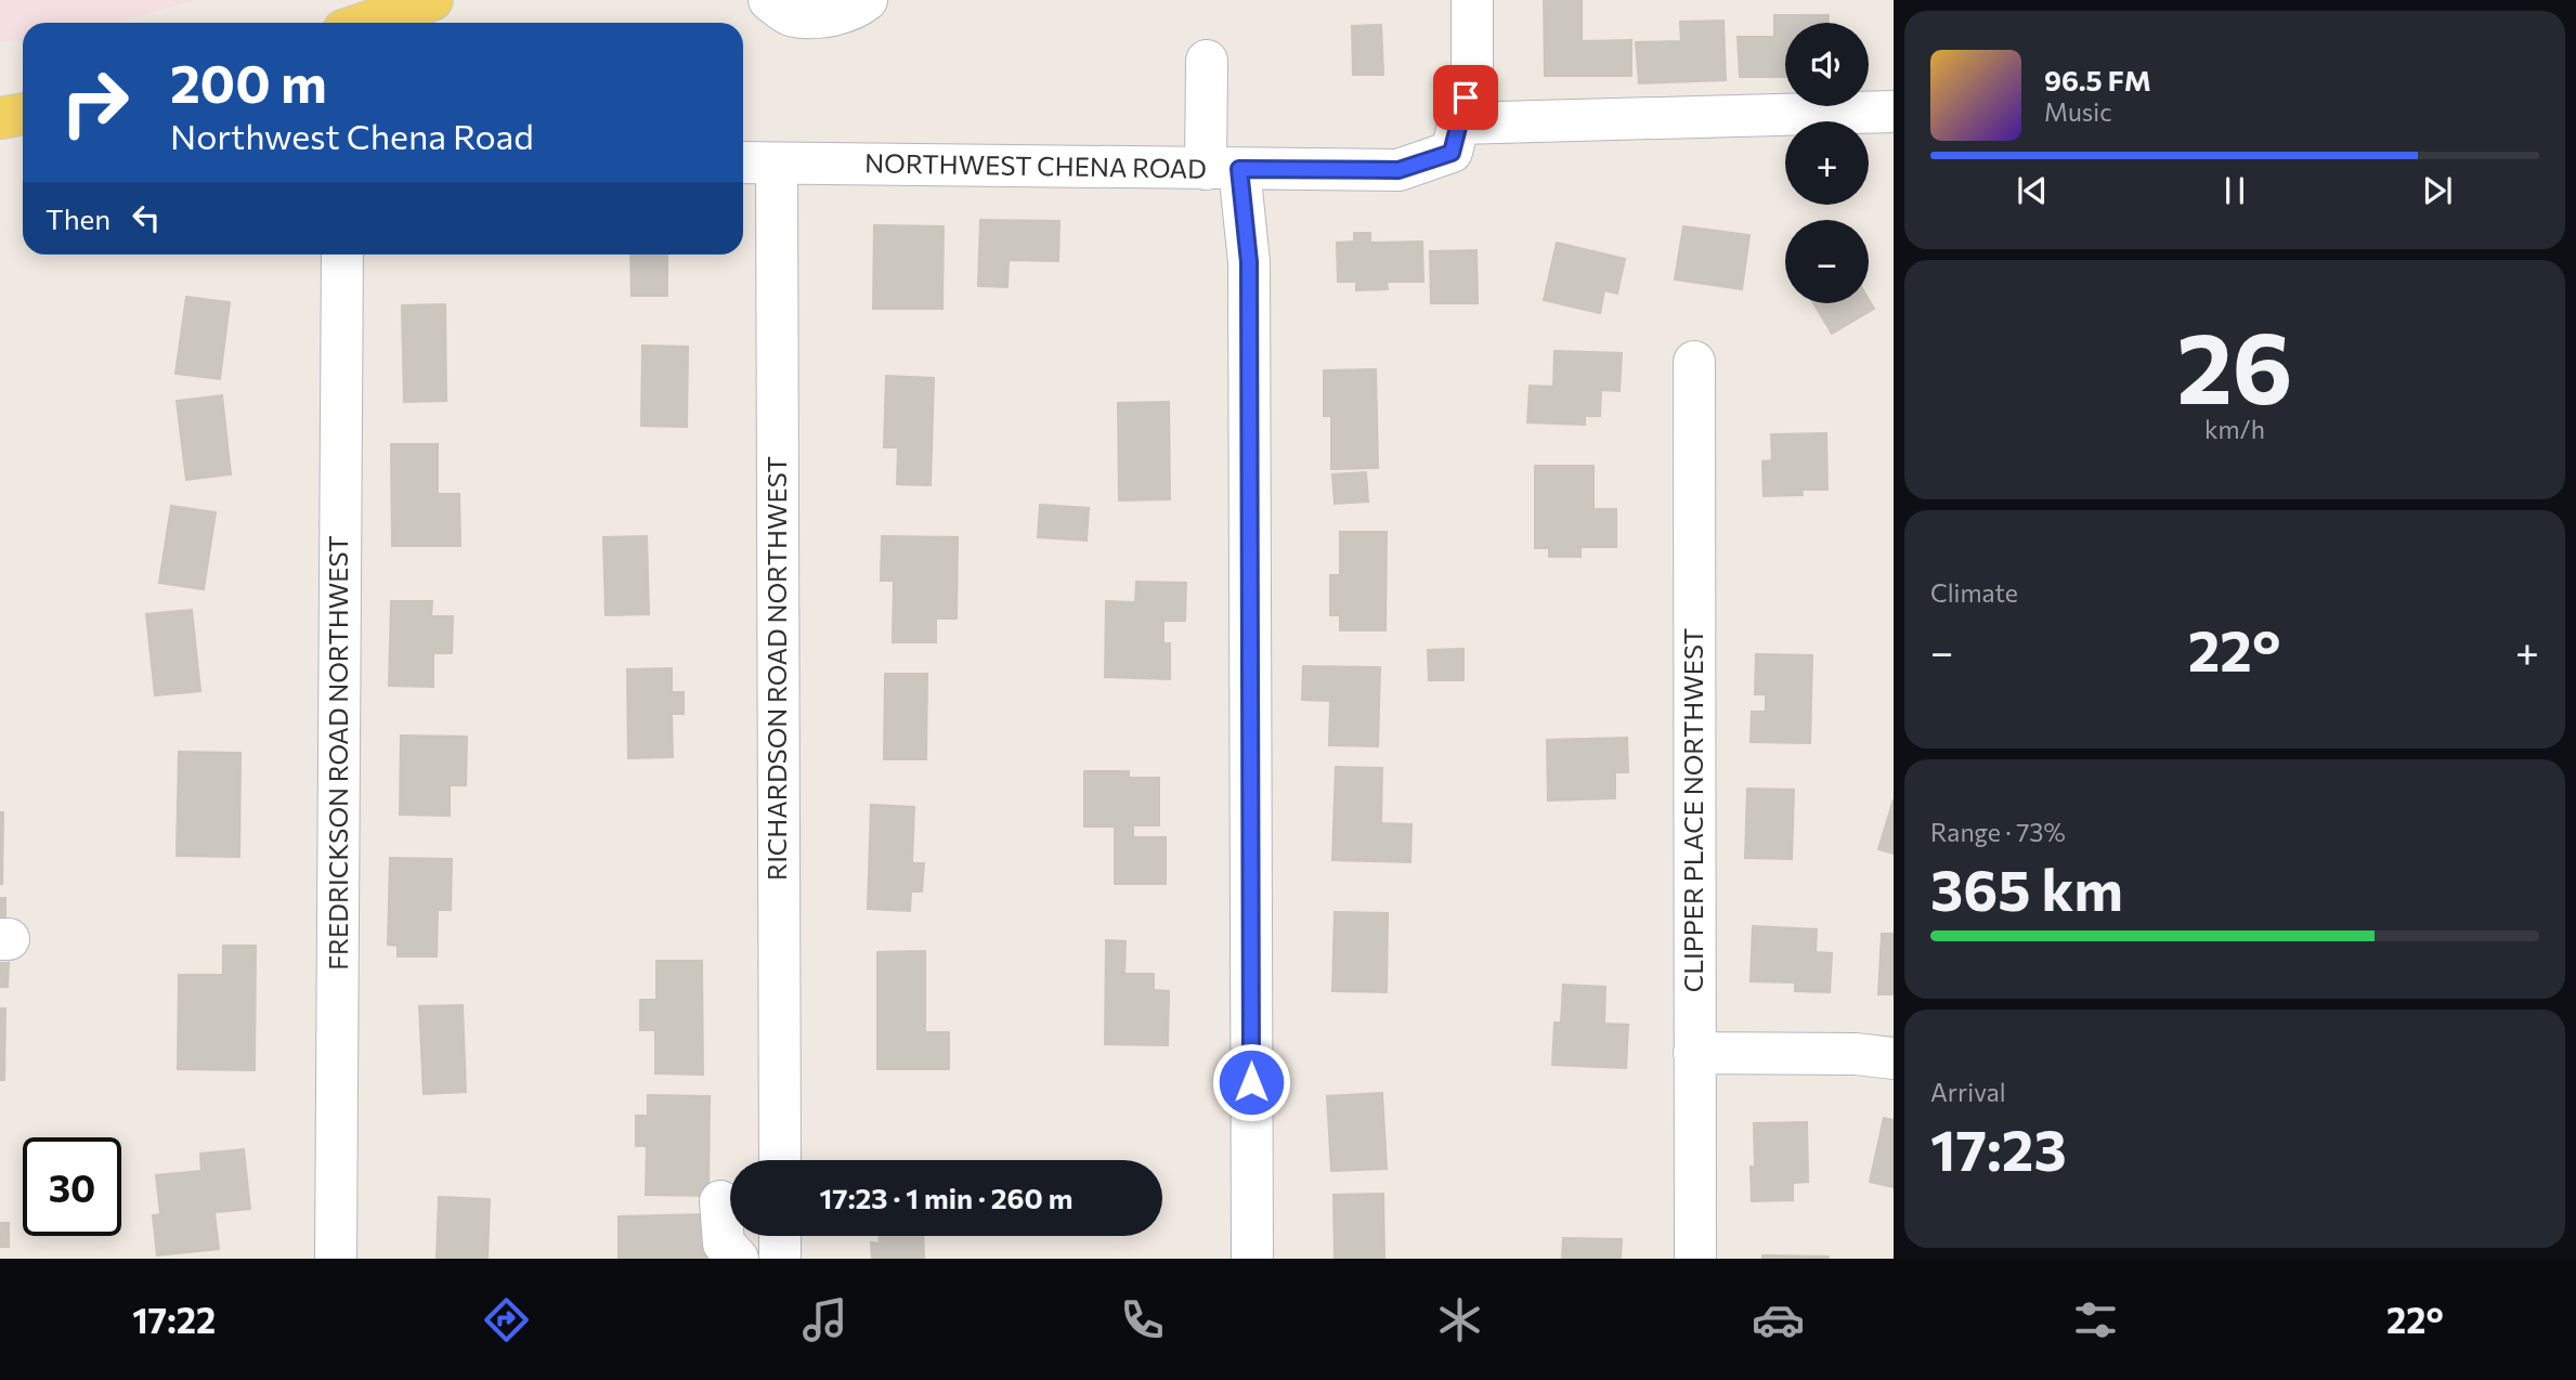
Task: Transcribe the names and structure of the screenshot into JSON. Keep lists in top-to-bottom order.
{
  "streets": {
    "street": [
      "NORTHWEST CHENA ROAD",
      "RICHARDSON ROAD NORTHWEST",
      "FREDRICKSON ROAD NORTHWEST",
      "CLIPPER PLACE NORTHWEST"
    ]
  },
  "crossings": [
    ["NORTHWEST CHENA ROAD", "RICHARDSON ROAD NORTHWEST"]
  ],
  "page": {
    "map_buttons": ["+", "−"],
    "turn": ["200 m", "Northwest Chena Road"],
    "song": ["96.5 FM", "Music"],
    "then": "Then",
    "tile": [
      ["26", "km/h"],
      "Climate",
      ["Range · 73%", "365 km"],
      ["Arrival", "17:23"]
    ],
    "heat": ["−", "22°", "+"],
    "limit": "30",
    "trip": "17:23 · 1 min · 260 m",
    "tabs": ["17:22", "22°"]
  }
}
